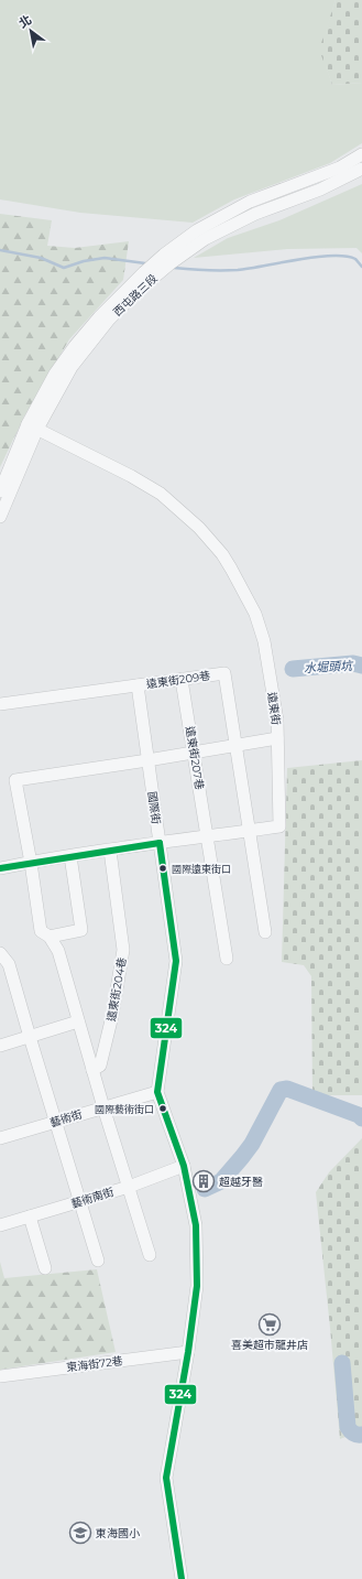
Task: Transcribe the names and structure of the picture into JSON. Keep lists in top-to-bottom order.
{
  "streets": {
    "street": [
      "西屯路三段",
      "遠東街209巷",
      "遠東街",
      "遠東街207巷",
      "國際街",
      "遠東街204巷",
      "藝術街",
      "藝術南街",
      "東海街72巷"
    ]
  },
  "crossings": [
    ["西屯路三段", "遠東街"],
    ["遠東街209巷", "遠東街"],
    ["遠東街209巷", "遠東街207巷"],
    ["遠東街209巷", "國際街"],
    ["遠東街", "遠東街207巷"],
    ["遠東街", "國際街"],
    ["遠東街", "遠東街204巷"],
    ["國際街", "藝術街"],
    ["國際街", "藝術南街"],
    ["國際街", "東海街72巷"]
  ],
  "water": ["水堀頭坑"],
  "places": {
    "other": ["國際遠東街口", "國際藝術街口"],
    "building": ["超越牙醫"],
    "supermarket": ["喜美超市龍井店"],
    "school or university": ["東海國小"]
  },
  "lines": ["transit line 324"],
  "north": "top left"
}
